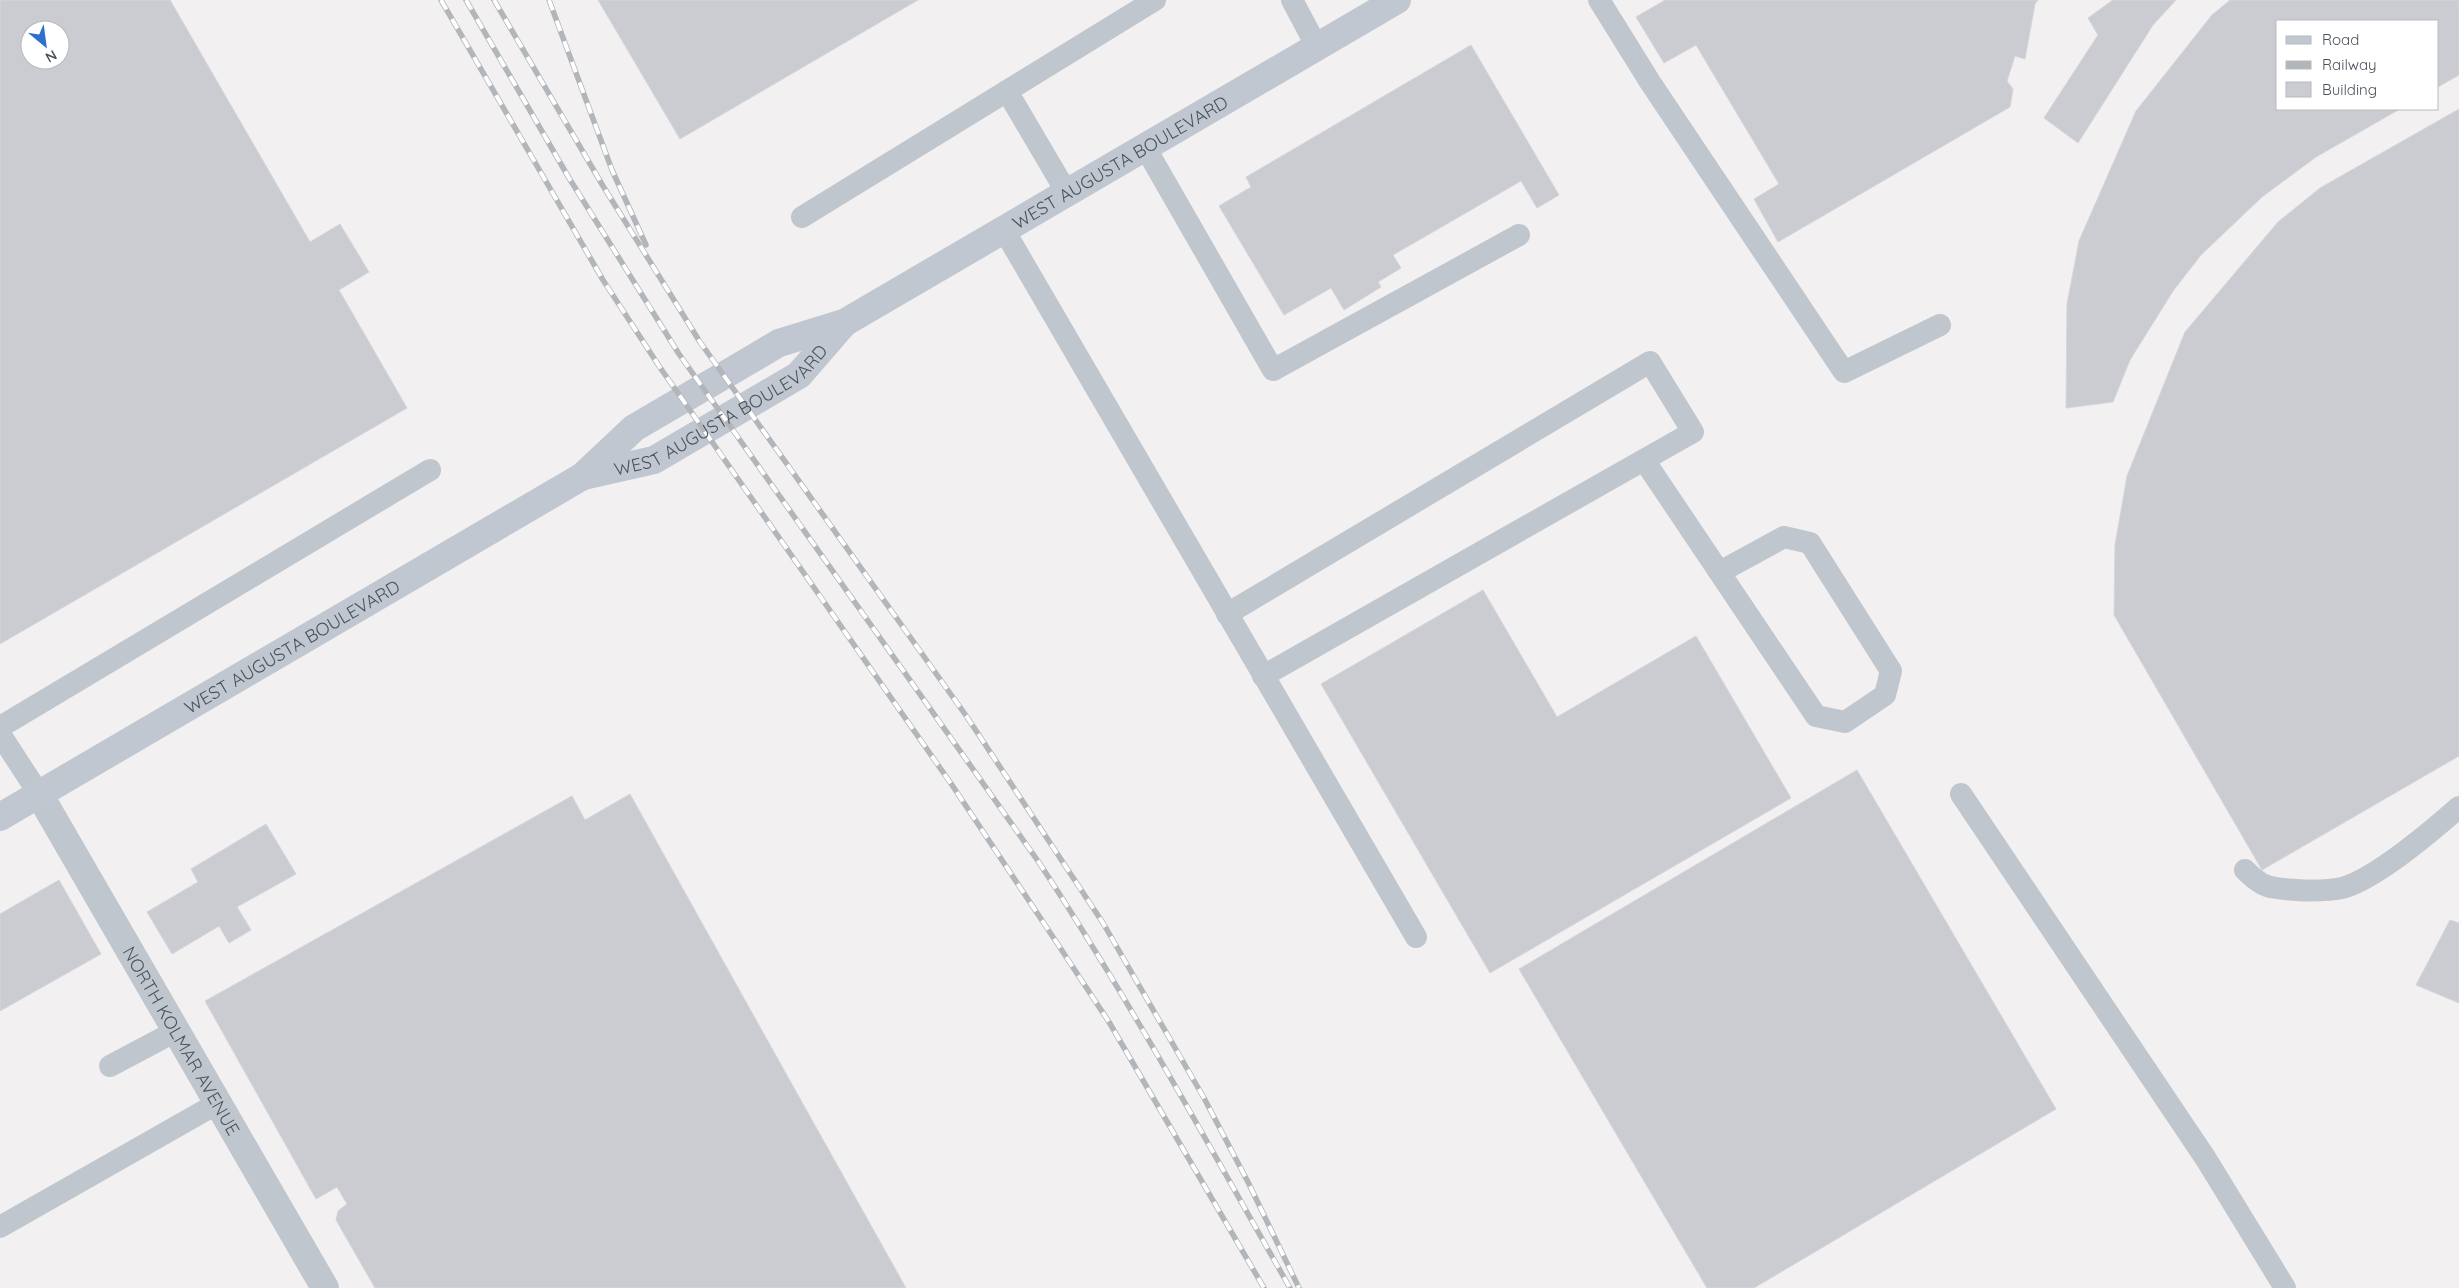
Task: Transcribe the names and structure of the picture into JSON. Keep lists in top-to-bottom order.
{
  "streets": {
    "street": ["WEST AUGUSTA BOULEVARD", "NORTH KOLMAR AVENUE"]
  },
  "crossings": [
    ["WEST AUGUSTA BOULEVARD", "NORTH KOLMAR AVENUE"]
  ],
  "legend": ["Road", "Railway", "Building"],
  "north": "bottom right"
}
